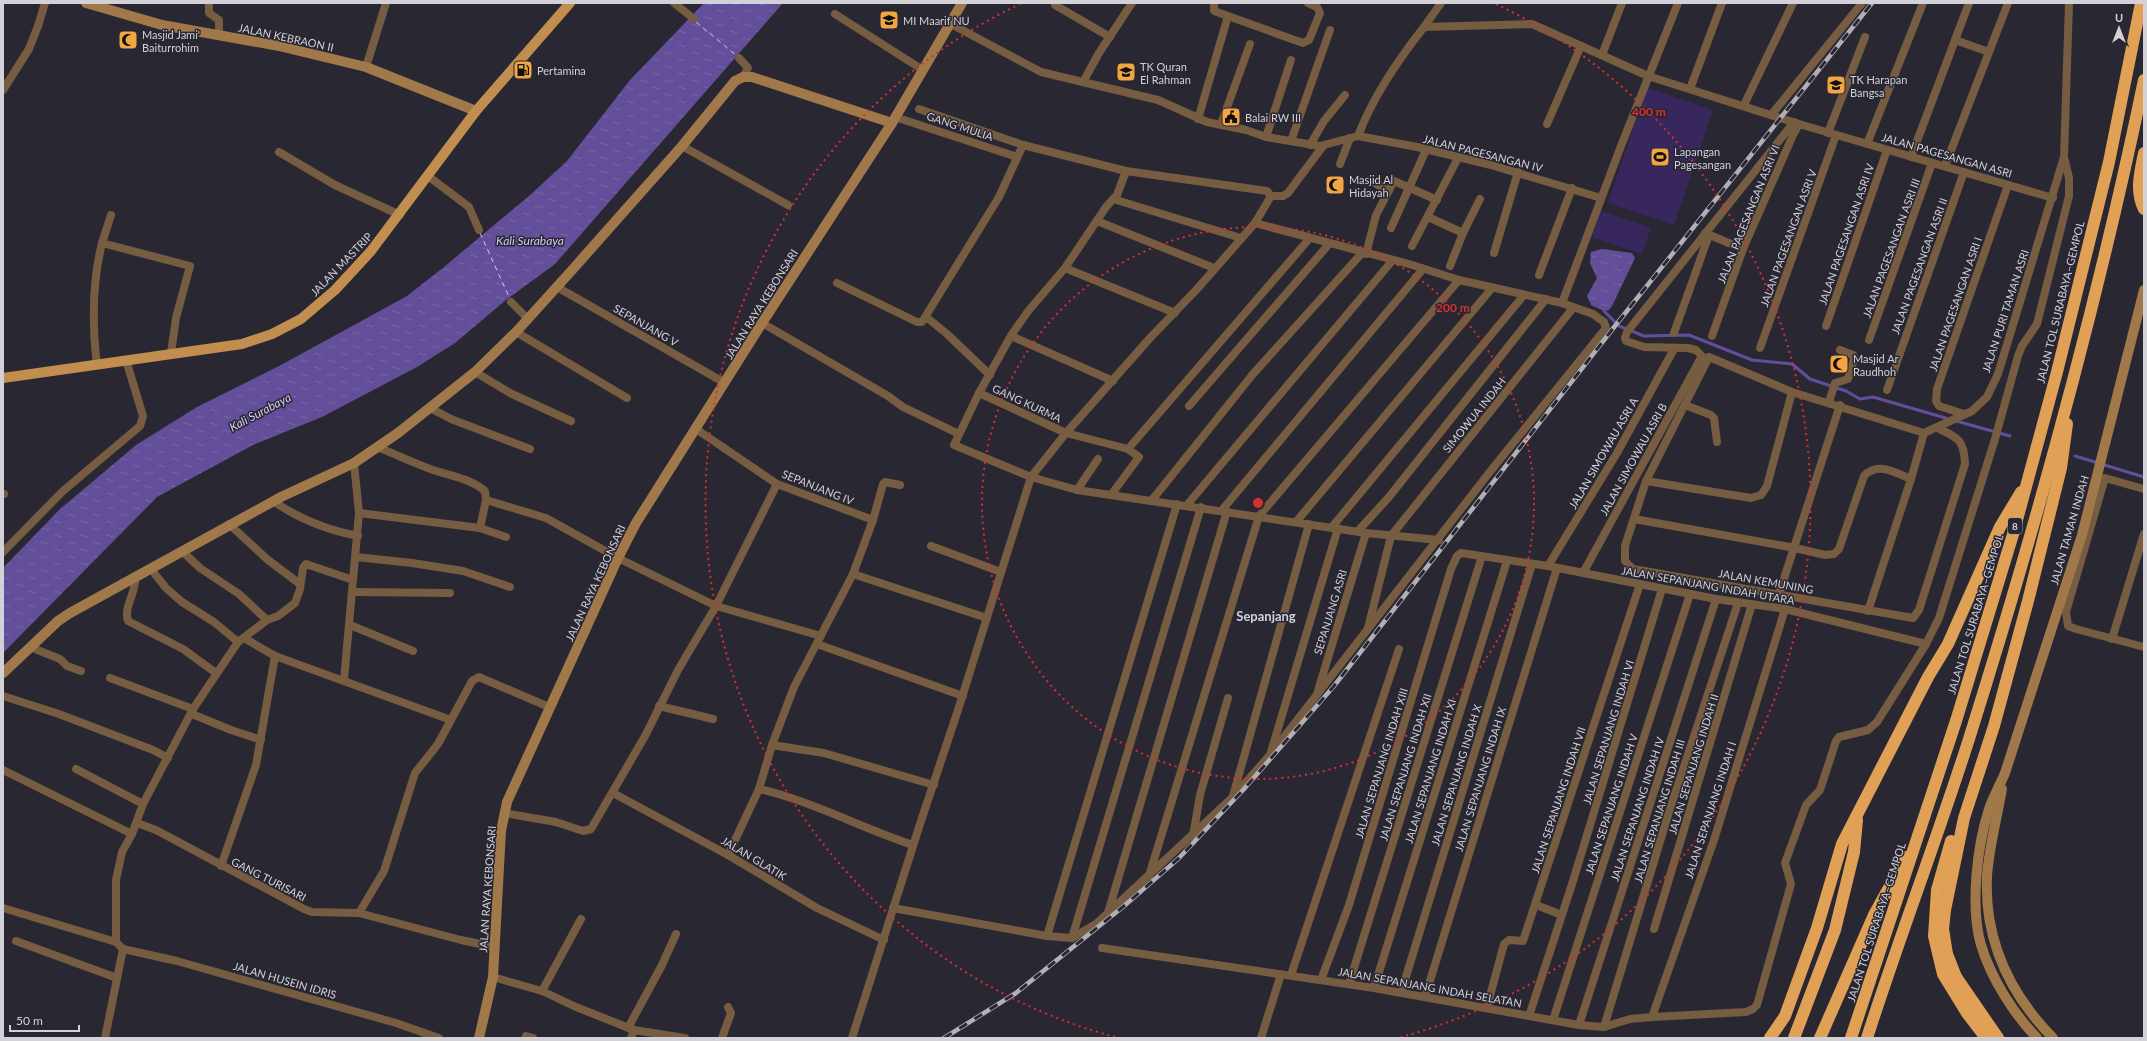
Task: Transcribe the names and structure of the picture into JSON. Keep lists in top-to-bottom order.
{
  "streets": {
    "highway": ["JALAN TOL SURABAYA–GEMPOL", "8"],
    "main road": ["JALAN MASTRIP"],
    "street": [
      "JALAN KEBRAON II",
      "GANG MULIA",
      "JALAN PAGESANGAN IV",
      "JALAN PAGESANGAN ASRI",
      "JALAN PAGESANGAN ASRI VI",
      "JALAN PAGESANGAN ASRI IV",
      "JALAN PAGESANGAN ASRI V",
      "JALAN PAGESANGAN ASRI III",
      "JALAN PAGESANGAN ASRI II",
      "JALAN RAYA KEBONSARI",
      "JALAN PAGESANGAN ASRI I",
      "JALAN PURI TAMAN ASRI",
      "SEPANJANG V",
      "GANG KURMA",
      "SIMOWUA INDAH",
      "JALAN SIMOWAU ASRI A",
      "JALAN SIMOWAU ASRI B",
      "SEPANJANG IV",
      "JALAN TAMAN INDAH",
      "JALAN KEMUNING",
      "JALAN SEPANJANG INDAH UTARA",
      "SEPANJANG ASRI",
      "JALAN SEPANJANG INDAH VI",
      "JALAN SEPANJANG INDAH XIII",
      "JALAN SEPANJANG INDAH II",
      "JALAN SEPANJANG INDAH XII",
      "JALAN SEPANJANG INDAH XI",
      "JALAN SEPANJANG INDAH X",
      "JALAN SEPANJANG INDAH IX",
      "JALAN SEPANJANG INDAH VII",
      "JALAN SEPANJANG INDAH V",
      "JALAN SEPANJANG INDAH IV",
      "JALAN SEPANJANG INDAH I",
      "JALAN SEPANJANG INDAH III",
      "JALAN GLATIK",
      "GANG TURISARI",
      "JALAN HUSEIN IDRIS",
      "JALAN SEPANJANG INDAH SELATAN"
    ]
  },
  "crossings": [
    ["JALAN KEBRAON II", "JALAN MASTRIP"],
    ["GANG MULIA", "JALAN RAYA KEBONSARI"],
    ["JALAN PAGESANGAN IV", "JALAN RAYA KEBONSARI"],
    ["JALAN PAGESANGAN ASRI", "JALAN PAGESANGAN ASRI VI"],
    ["JALAN PAGESANGAN ASRI", "JALAN PAGESANGAN ASRI IV"],
    ["JALAN PAGESANGAN ASRI", "JALAN PAGESANGAN ASRI V"],
    ["JALAN PAGESANGAN ASRI", "JALAN PAGESANGAN ASRI III"],
    ["JALAN PAGESANGAN ASRI", "JALAN PAGESANGAN ASRI II"],
    ["JALAN PAGESANGAN ASRI", "JALAN PAGESANGAN ASRI I"],
    ["JALAN PAGESANGAN ASRI", "JALAN PURI TAMAN ASRI"],
    ["JALAN RAYA KEBONSARI", "SEPANJANG V"],
    ["JALAN RAYA KEBONSARI", "SEPANJANG IV"],
    ["JALAN RAYA KEBONSARI", "GANG TURISARI"],
    ["JALAN PAGESANGAN ASRI I", "JALAN PURI TAMAN ASRI"],
    ["JALAN PURI TAMAN ASRI", "JALAN KEMUNING"],
    ["JALAN SIMOWAU ASRI A", "JALAN SEPANJANG INDAH UTARA"],
    ["JALAN SIMOWAU ASRI B", "JALAN KEMUNING"],
    ["JALAN SIMOWAU ASRI B", "JALAN SEPANJANG INDAH UTARA"],
    ["JALAN SEPANJANG INDAH UTARA", "JALAN SEPANJANG INDAH VI"],
    ["JALAN SEPANJANG INDAH UTARA", "JALAN SEPANJANG INDAH XIII"],
    ["JALAN SEPANJANG INDAH UTARA", "JALAN SEPANJANG INDAH II"],
    ["JALAN SEPANJANG INDAH UTARA", "JALAN SEPANJANG INDAH XII"],
    ["JALAN SEPANJANG INDAH UTARA", "JALAN SEPANJANG INDAH XI"],
    ["JALAN SEPANJANG INDAH UTARA", "JALAN SEPANJANG INDAH X"],
    ["JALAN SEPANJANG INDAH UTARA", "JALAN SEPANJANG INDAH IX"],
    ["JALAN SEPANJANG INDAH UTARA", "JALAN SEPANJANG INDAH VII"],
    ["JALAN SEPANJANG INDAH UTARA", "JALAN SEPANJANG INDAH V"],
    ["JALAN SEPANJANG INDAH UTARA", "JALAN SEPANJANG INDAH IV"],
    ["JALAN SEPANJANG INDAH UTARA", "JALAN SEPANJANG INDAH I"],
    ["JALAN SEPANJANG INDAH UTARA", "JALAN SEPANJANG INDAH III"],
    ["JALAN SEPANJANG INDAH UTARA", "JALAN SEPANJANG INDAH SELATAN"],
    ["JALAN SEPANJANG INDAH VI", "JALAN SEPANJANG INDAH SELATAN"],
    ["JALAN SEPANJANG INDAH XIII", "JALAN SEPANJANG INDAH SELATAN"],
    ["JALAN SEPANJANG INDAH XII", "JALAN SEPANJANG INDAH SELATAN"],
    ["JALAN SEPANJANG INDAH XI", "JALAN SEPANJANG INDAH SELATAN"],
    ["JALAN SEPANJANG INDAH X", "JALAN SEPANJANG INDAH SELATAN"],
    ["JALAN SEPANJANG INDAH IX", "JALAN SEPANJANG INDAH SELATAN"],
    ["JALAN SEPANJANG INDAH VII", "JALAN SEPANJANG INDAH SELATAN"],
    ["JALAN SEPANJANG INDAH V", "JALAN SEPANJANG INDAH SELATAN"],
    ["JALAN SEPANJANG INDAH IV", "JALAN SEPANJANG INDAH SELATAN"],
    ["JALAN SEPANJANG INDAH I", "JALAN SEPANJANG INDAH SELATAN"],
    ["JALAN SEPANJANG INDAH III", "JALAN SEPANJANG INDAH SELATAN"]
  ],
  "districts": ["Sepanjang"],
  "water": ["Kali Surabaya"],
  "places": {
    "school or university": ["MI Maarif NU", "TK Quran El Rahman", "TK Harapan Bangsa"],
    "mosque": ["Masjid Jami' Baiturrohim", "Masjid Al Hidayah", "Masjid Ar Raudhoh"],
    "fuel station": ["Pertamina"],
    "public building": ["Balai RW III"],
    "sports": ["Lapangan Pagesangan"]
  },
  "scale_bar": "50 m",
  "north": "top",
  "rings": ["400 m", "200 m"]
}
